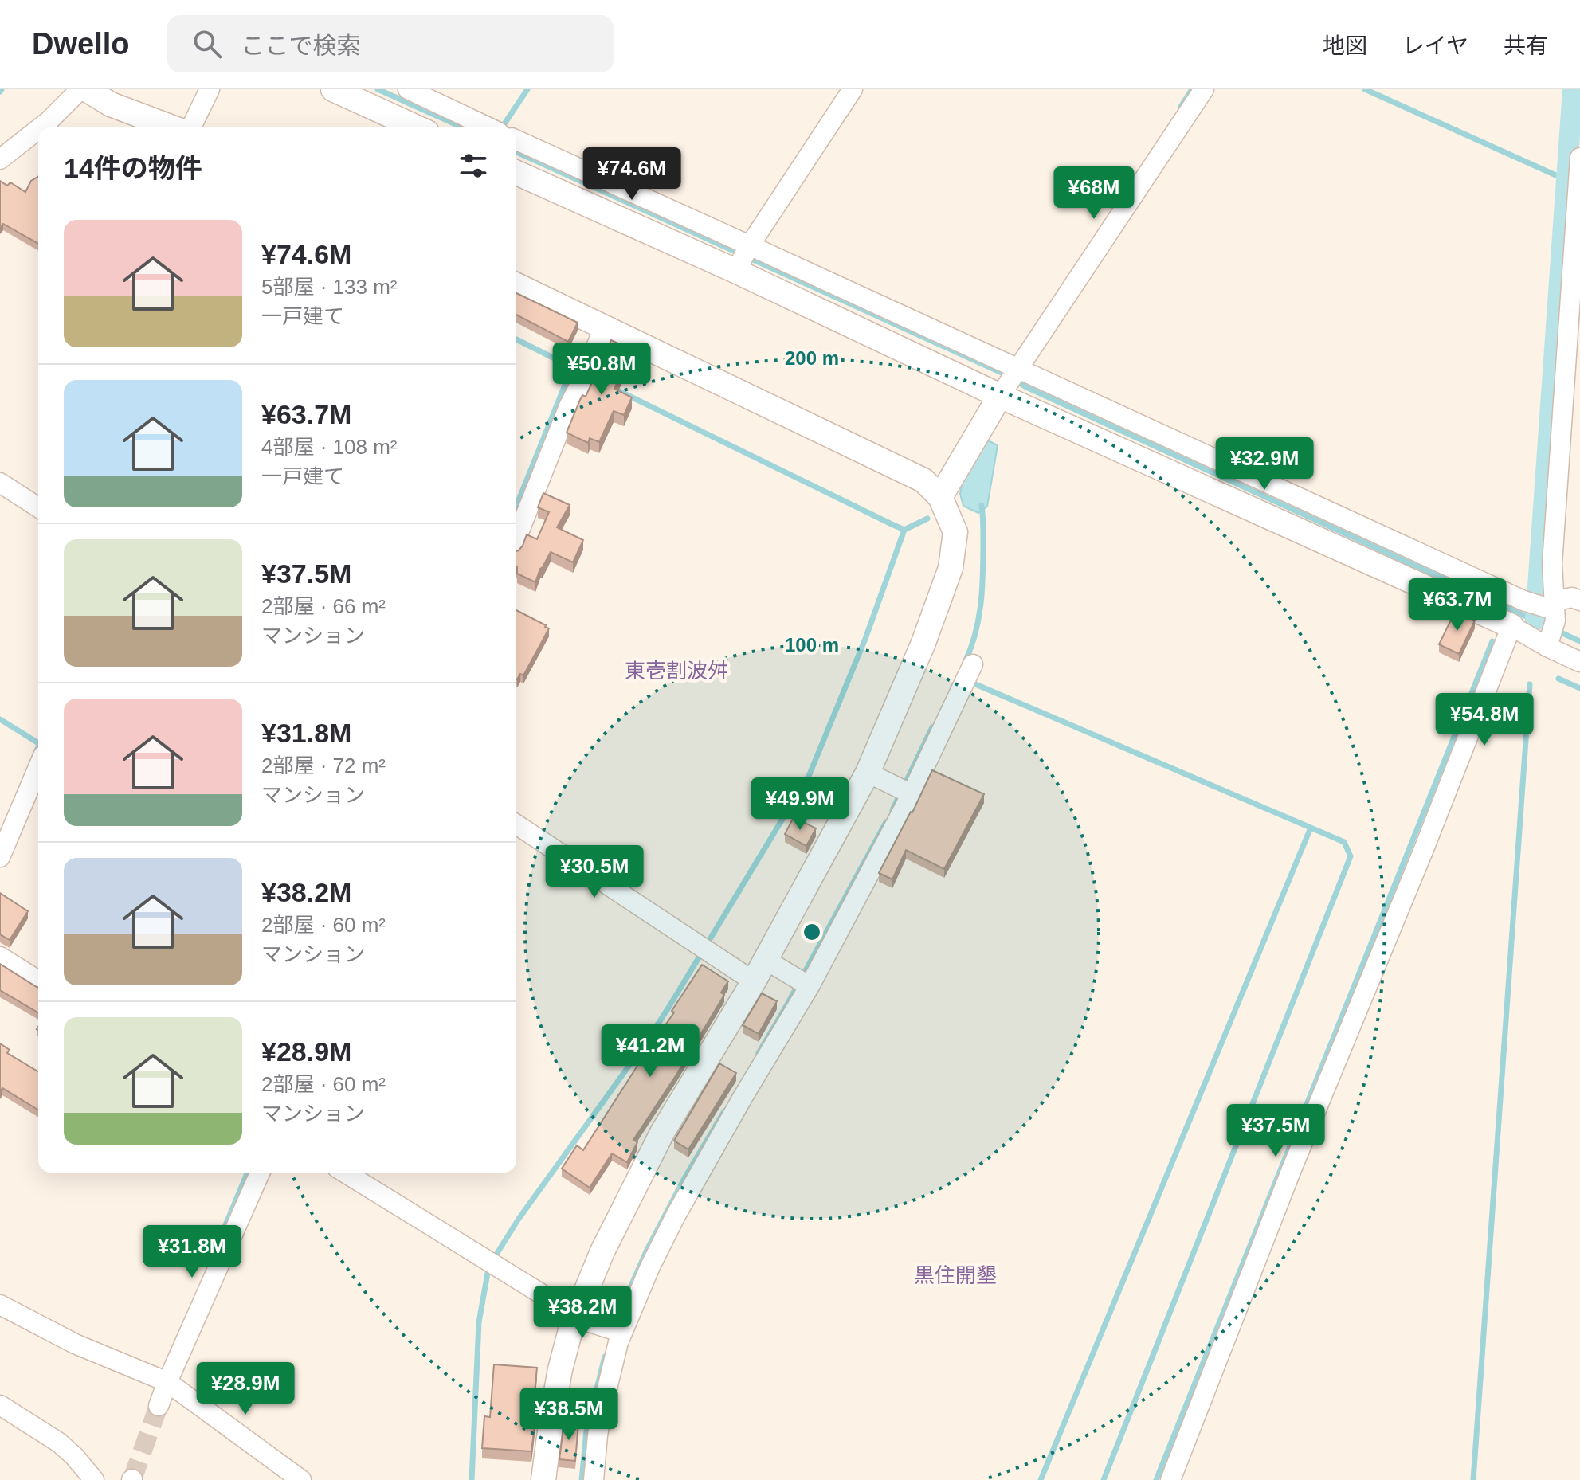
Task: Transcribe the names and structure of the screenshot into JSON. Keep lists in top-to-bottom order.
{
  "districts": ["東壱割波舛", "黒住開墾"],
  "page": {
    "header": "Dwello",
    "search": "ここで検索",
    "nav": ["地図", "レイヤ", "共有"],
    "heading": "14件の物件",
    "price": [
      "¥74.6M",
      "¥68M",
      "¥50.8M",
      "¥32.9M",
      "¥63.7M",
      "¥54.8M",
      "¥49.9M",
      "¥30.5M",
      "¥41.2M",
      "¥37.5M",
      "¥31.8M",
      "¥38.2M",
      "¥28.9M",
      "¥38.5M"
    ],
    "list": [
      {
        "name": "¥74.6M",
        "note": "5部屋 · 133 m² · 一戸建て"
      },
      {
        "name": "¥63.7M",
        "note": "4部屋 · 108 m² · 一戸建て"
      },
      {
        "name": "¥37.5M",
        "note": "2部屋 · 66 m² · マンション"
      },
      {
        "name": "¥31.8M",
        "note": "2部屋 · 72 m² · マンション"
      },
      {
        "name": "¥38.2M",
        "note": "2部屋 · 60 m² · マンション"
      },
      {
        "name": "¥28.9M",
        "note": "2部屋 · 60 m² · マンション"
      }
    ]
  },
  "rings": ["200 m", "100 m"]
}
